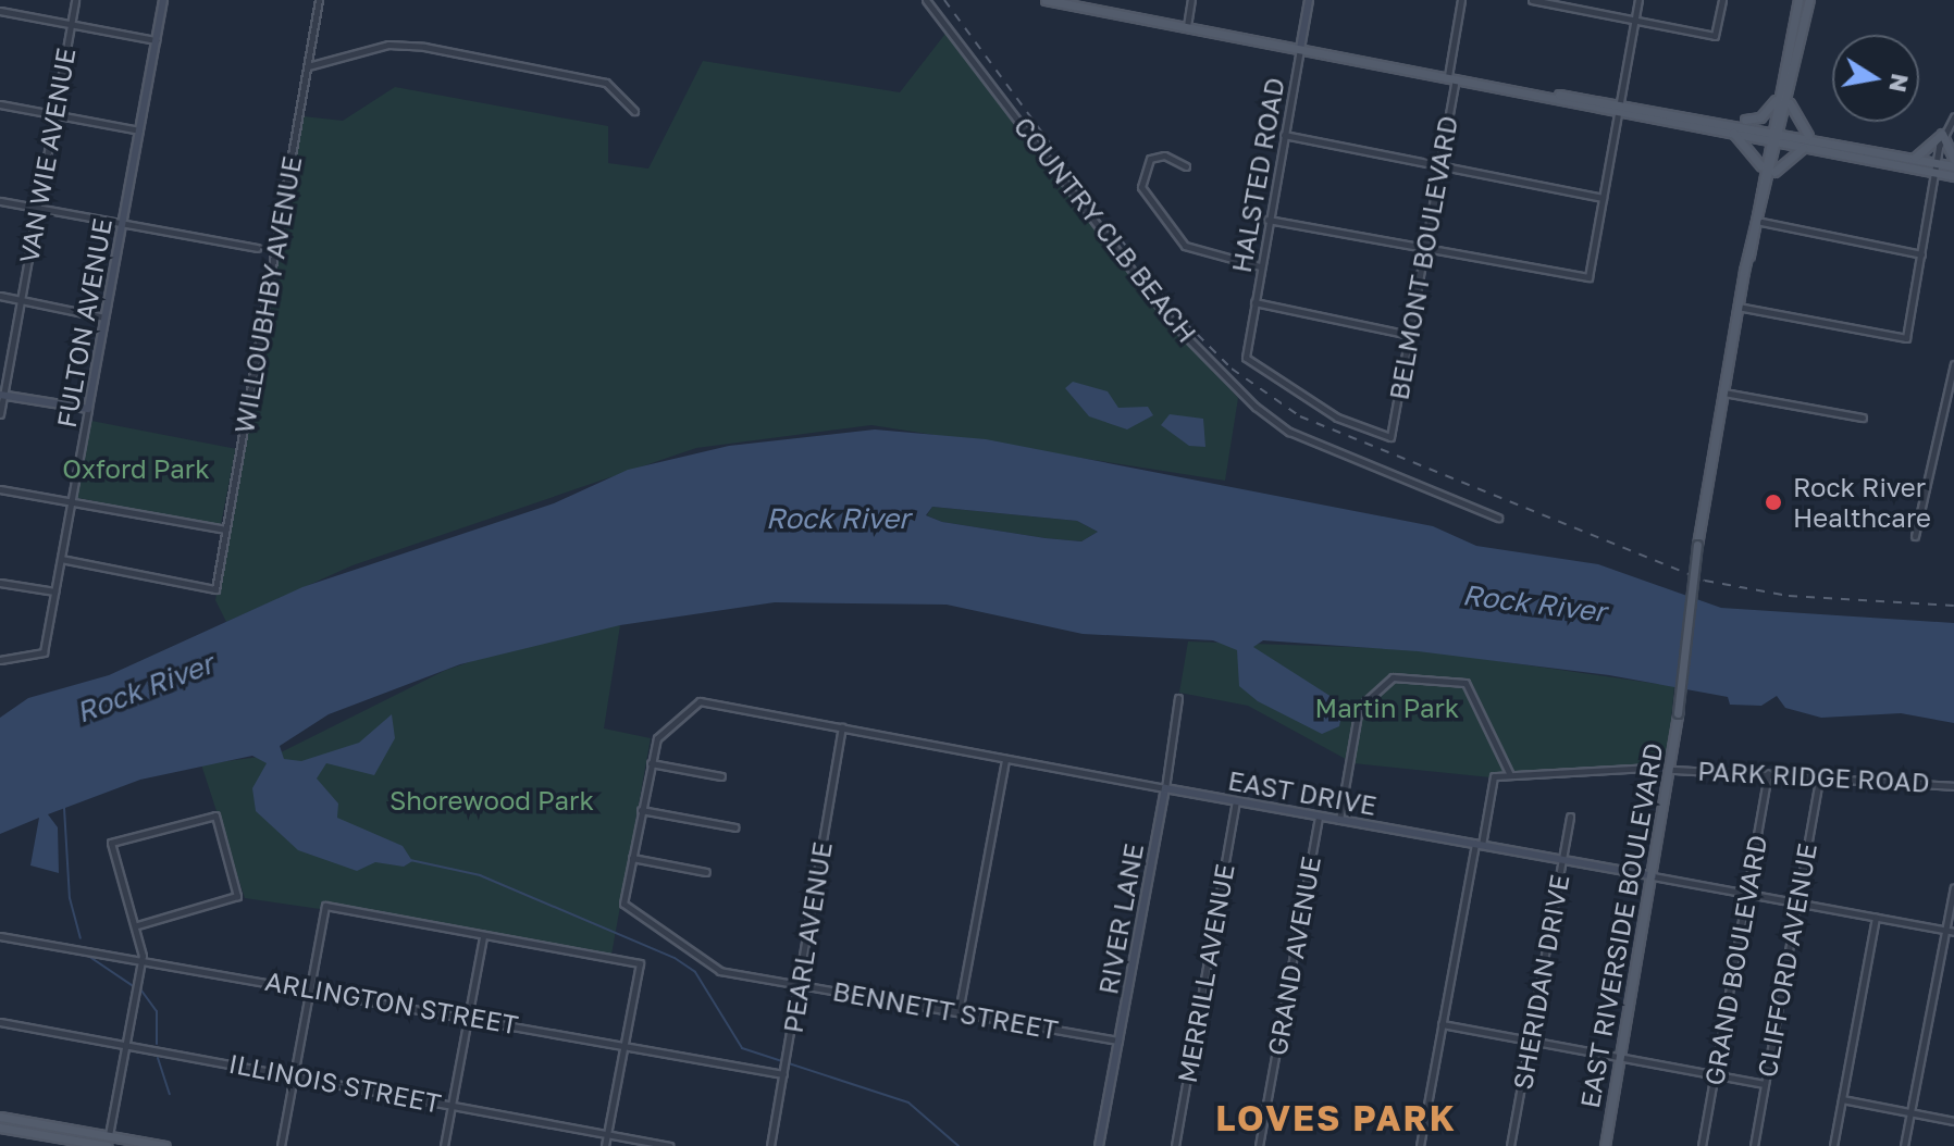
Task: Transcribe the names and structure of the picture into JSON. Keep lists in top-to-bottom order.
{
  "streets": {
    "main road": ["EAST RIVERSIDE BOULEVARD"],
    "street": [
      "VAN WIE AVENUE",
      "HALSTED ROAD",
      "COUNTRY CLB BEACH",
      "BELMONT BOULEVARD",
      "WILLOUBHBY AVENUE",
      "FULTON AVENUE",
      "PARK RIDGE ROAD",
      "EAST DRIVE",
      "RIVER LANE",
      "PEARL AVENUE",
      "GRAND AVENUE",
      "GRAND BOULEVARD",
      "CLIFFORD AVENUE",
      "MERRILL AVENUE",
      "SHERIDAN DRIVE",
      "ARLINGTON STREET",
      "BENNETT STREET",
      "ILLINOIS STREET"
    ]
  },
  "crossings": [
    ["HALSTED ROAD", "BELMONT BOULEVARD"],
    ["WILLOUBHBY AVENUE", "FULTON AVENUE"],
    ["PARK RIDGE ROAD", "EAST RIVERSIDE BOULEVARD"],
    ["PARK RIDGE ROAD", "GRAND BOULEVARD"],
    ["PARK RIDGE ROAD", "CLIFFORD AVENUE"],
    ["EAST DRIVE", "RIVER LANE"],
    ["EAST DRIVE", "EAST RIVERSIDE BOULEVARD"],
    ["EAST DRIVE", "PEARL AVENUE"],
    ["EAST DRIVE", "GRAND AVENUE"],
    ["EAST DRIVE", "GRAND BOULEVARD"],
    ["EAST DRIVE", "CLIFFORD AVENUE"],
    ["EAST DRIVE", "MERRILL AVENUE"],
    ["EAST DRIVE", "SHERIDAN DRIVE"],
    ["RIVER LANE", "BENNETT STREET"],
    ["PEARL AVENUE", "ARLINGTON STREET"],
    ["PEARL AVENUE", "BENNETT STREET"]
  ],
  "districts": ["LOVES PARK"],
  "water": ["Rock River"],
  "parks": ["Oxford Park", "Martin Park", "Shorewood Park"],
  "places": ["Rock River Healthcare"],
  "north": "right"
}
